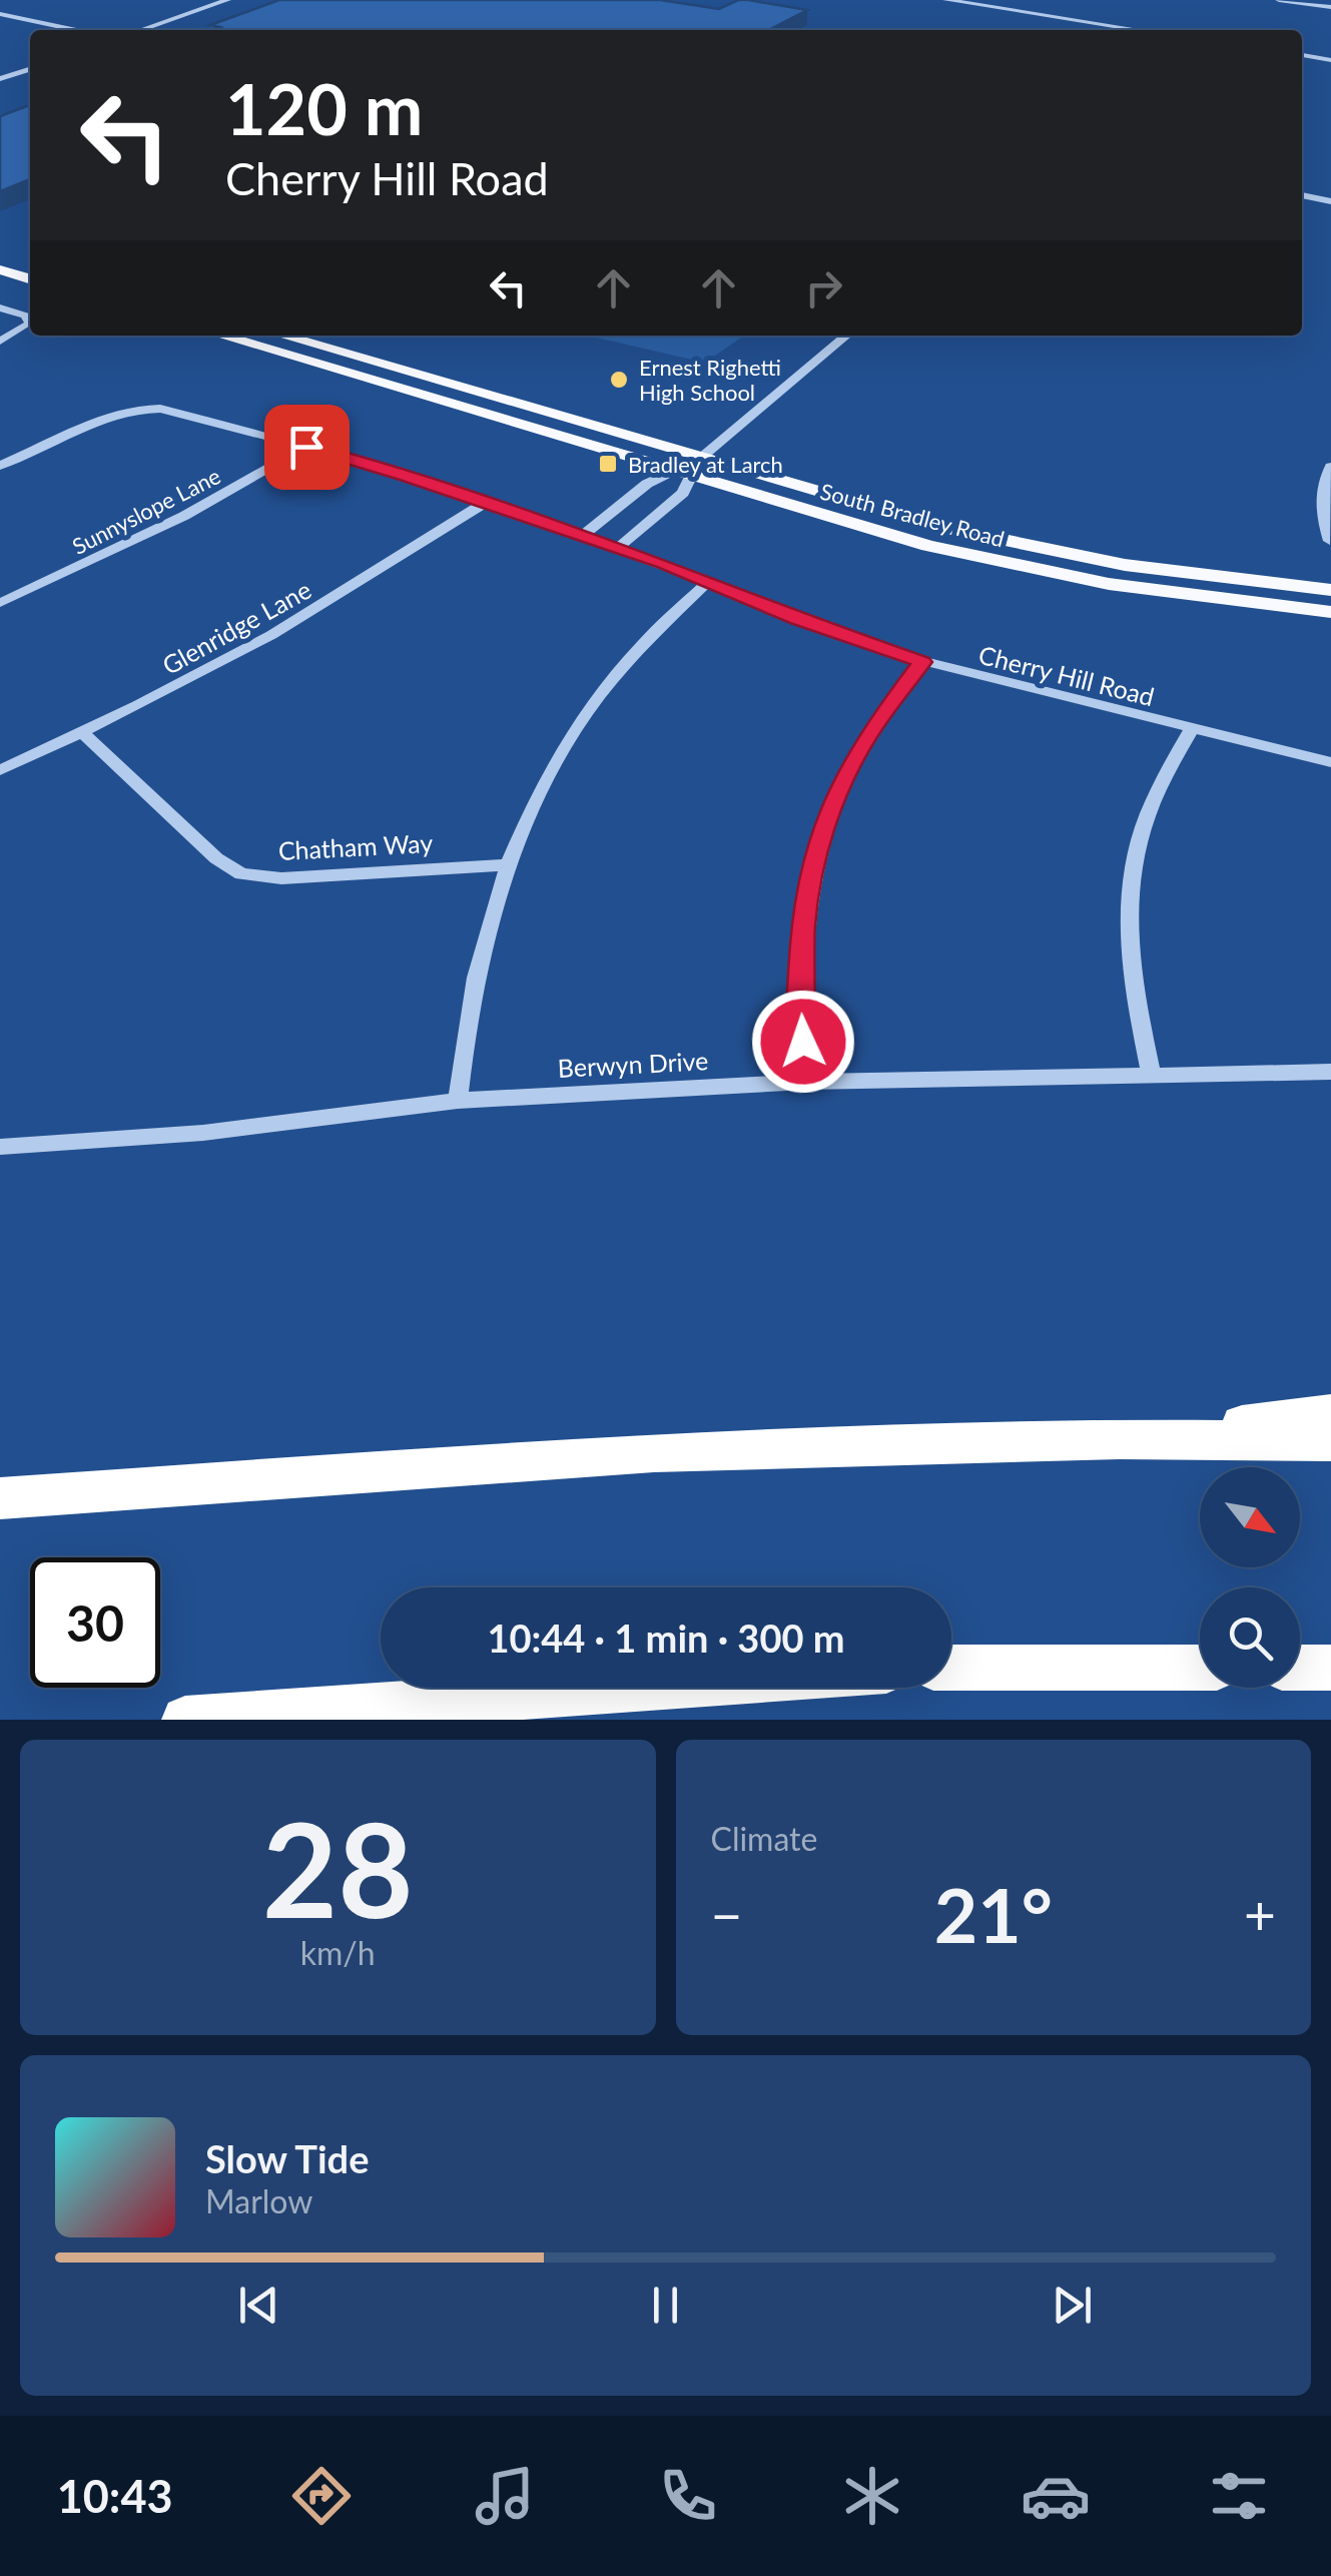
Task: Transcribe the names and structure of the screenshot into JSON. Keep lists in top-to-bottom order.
{
  "streets": {
    "main road": ["South Bradley Road"],
    "street": [
      "Sunnyslope Lane",
      "Glenridge Lane",
      "Cherry Hill Road",
      "Chatham Way",
      "Berwyn Drive"
    ]
  },
  "crossings": [
    ["Sunnyslope Lane", "Cherry Hill Road"],
    ["Glenridge Lane", "Cherry Hill Road"],
    ["Glenridge Lane", "Chatham Way"]
  ],
  "places": {
    "other": ["Ernest Righetti High School"],
    "transit": ["Bradley at Larch"]
  },
  "north": "bottom right",
  "page": {
    "turn": ["120 m", "Cherry Hill Road"],
    "limit": "30",
    "trip": "10:44 · 1 min · 300 m",
    "tile": [
      ["28", "km/h"],
      "Climate"
    ],
    "heat": ["−", "21°", "+"],
    "song": ["Slow Tide", "Marlow"],
    "tabs": "10:43"
  }
}
